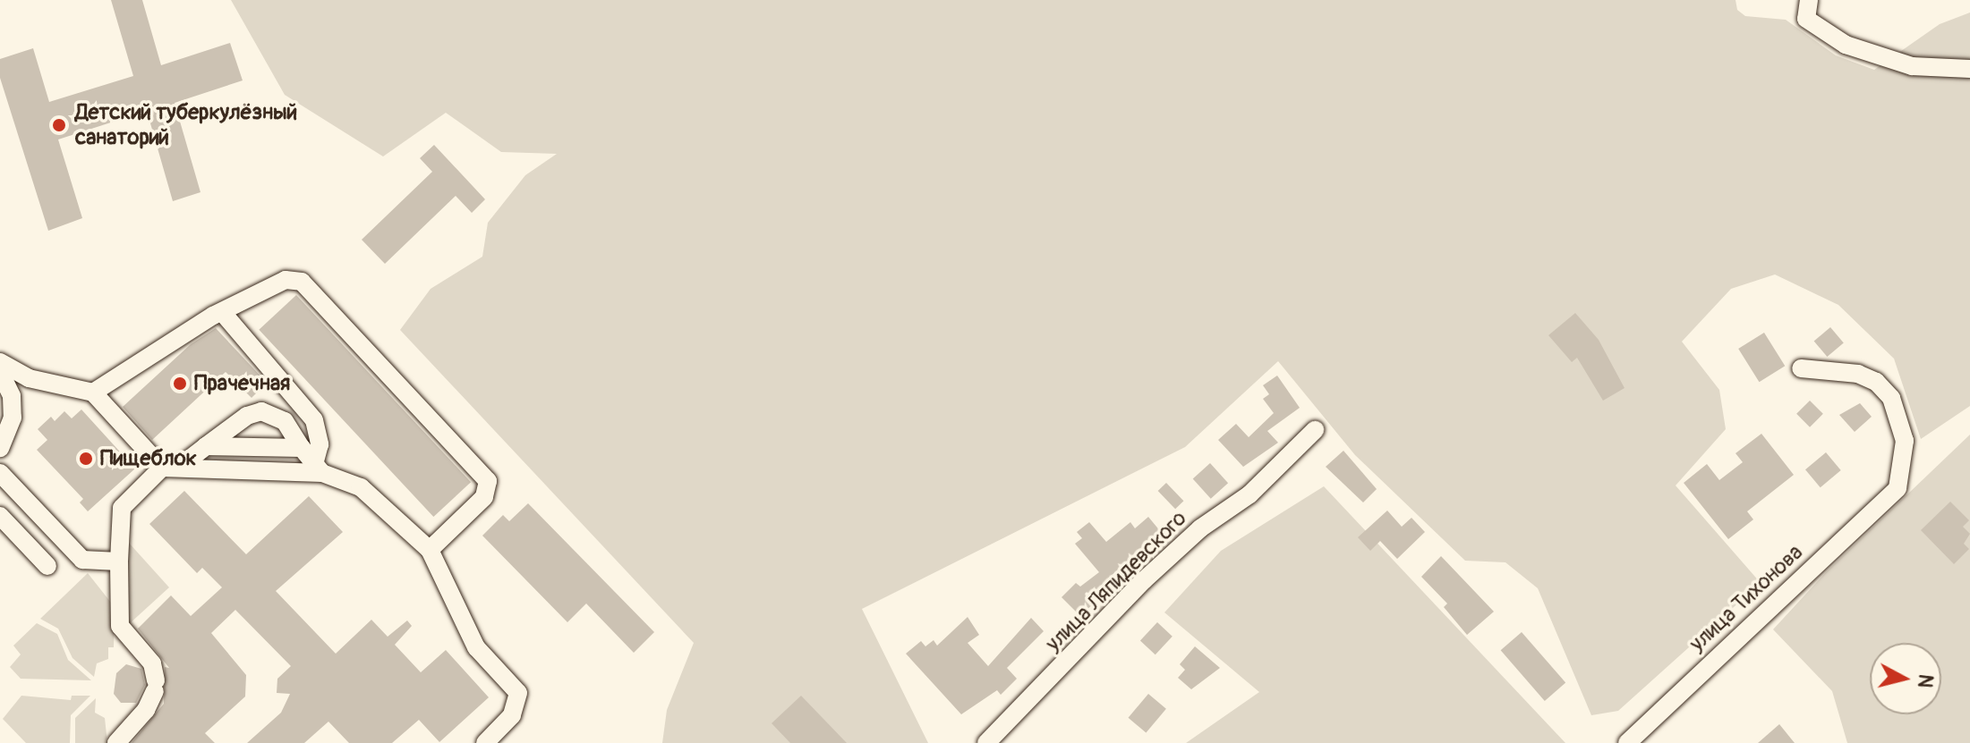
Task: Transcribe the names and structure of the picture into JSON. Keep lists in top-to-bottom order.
{
  "streets": {
    "street": ["улица Ляпидевского", "улица Тихонова"]
  },
  "places": ["Детский туберкулёзный санаторий", "Прачечная", "Пищеблок"],
  "north": "right"
}
